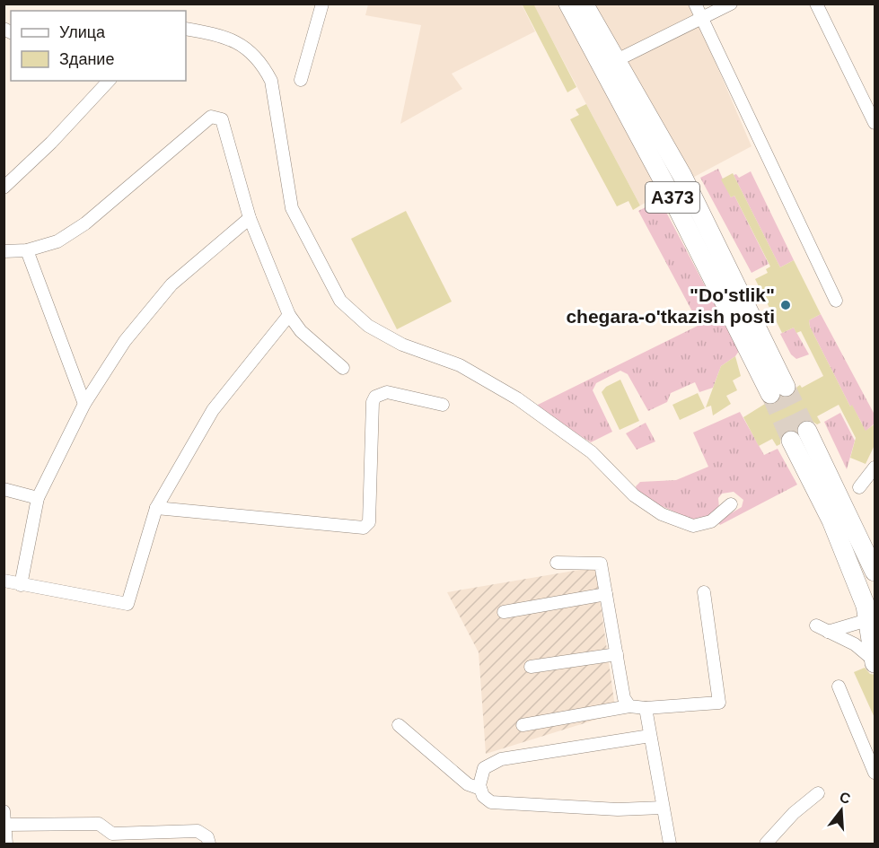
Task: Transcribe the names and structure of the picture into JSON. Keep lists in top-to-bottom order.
{
  "streets": {
    "highway": ["A373"]
  },
  "places": ["\"Do'stlik\" chegara-o'tkazish posti"],
  "legend": ["Улица", "Здание"],
  "north": "top"
}
